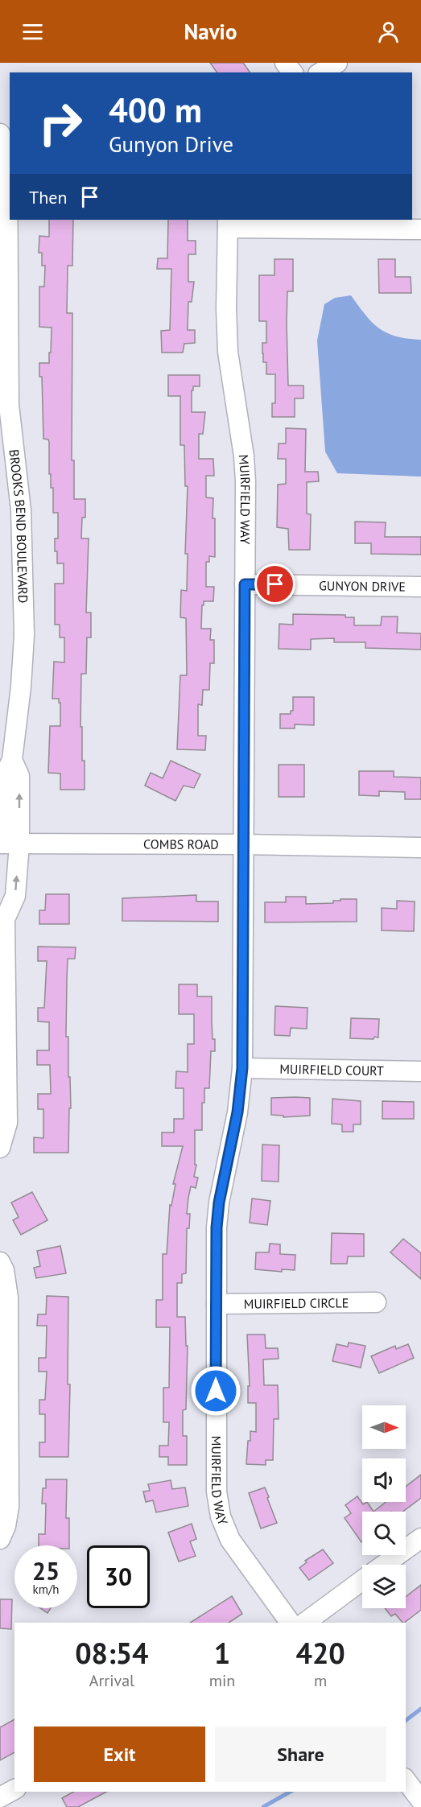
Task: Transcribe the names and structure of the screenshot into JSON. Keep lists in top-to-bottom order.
{
  "streets": {
    "street": [
      "MUIRFIELD WAY",
      "BROOKS BEND BOULEVARD",
      "GUNYON DRIVE",
      "COMBS ROAD",
      "MUIRFIELD COURT",
      "MUIRFIELD CIRCLE"
    ]
  },
  "crossings": [
    ["MUIRFIELD WAY", "GUNYON DRIVE"],
    ["MUIRFIELD WAY", "COMBS ROAD"],
    ["MUIRFIELD WAY", "MUIRFIELD COURT"],
    ["MUIRFIELD WAY", "MUIRFIELD CIRCLE"]
  ],
  "north": "right",
  "page": {
    "header": "Navio",
    "turn": ["400 m", "Gunyon Drive"],
    "then": "Then",
    "speed": "25 km/h",
    "limit": "30",
    "eta": [
      "08:54",
      "Arrival",
      "1",
      "min",
      "420",
      "m"
    ],
    "buttons": ["Exit", "Share"]
  }
}
